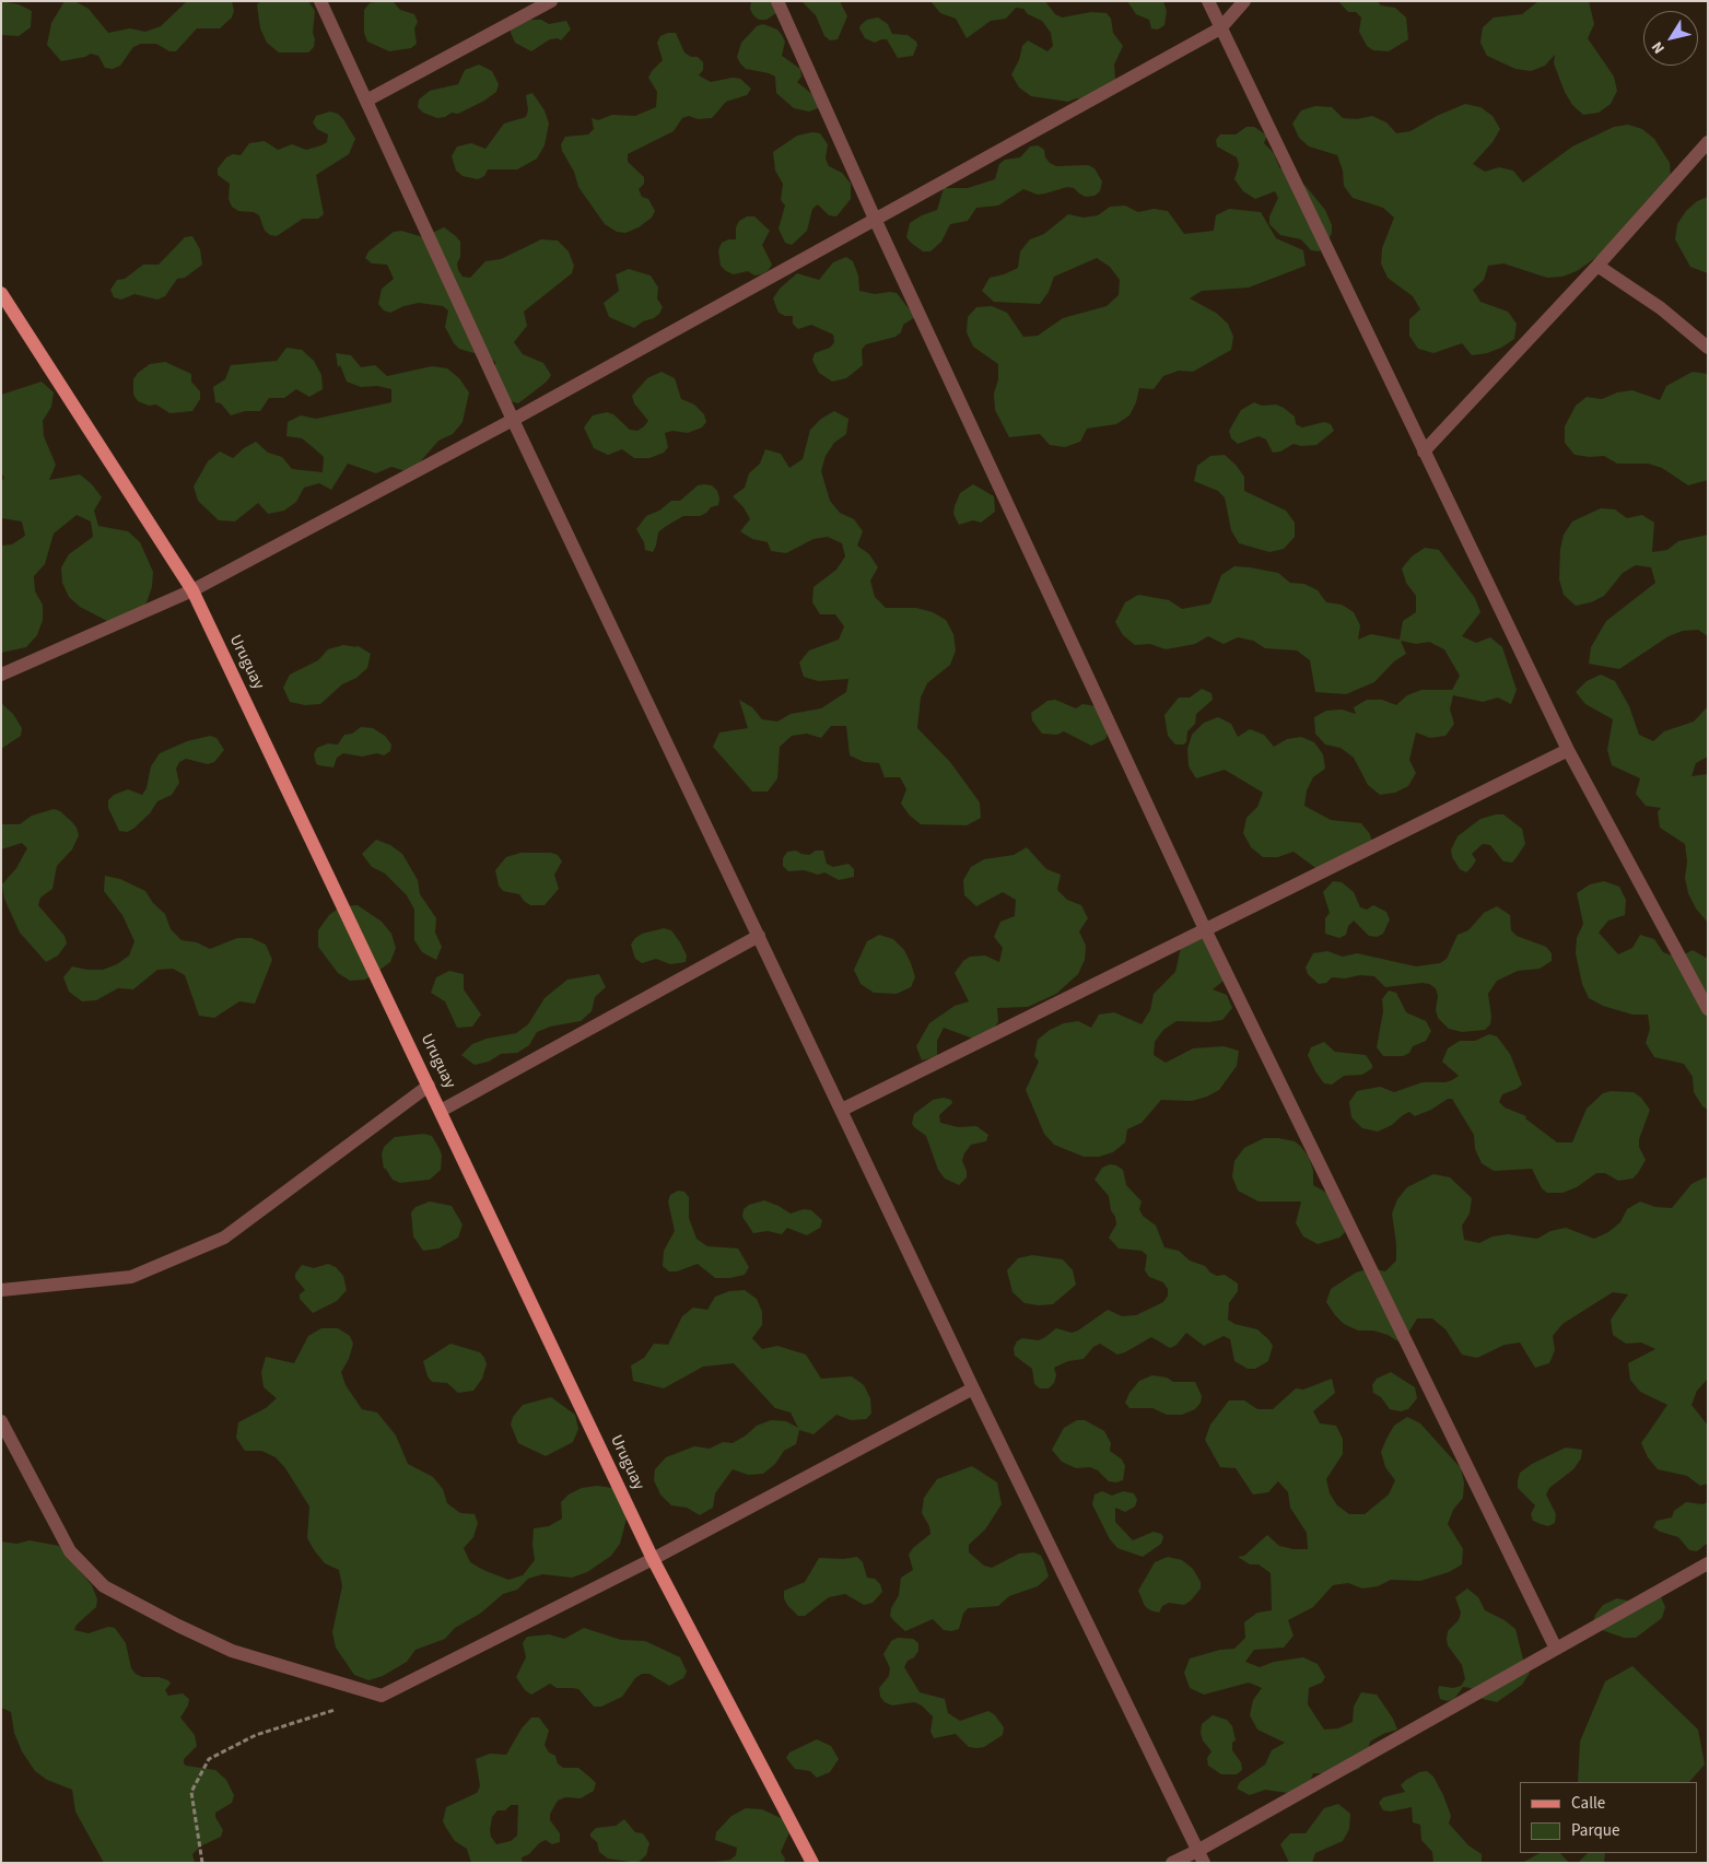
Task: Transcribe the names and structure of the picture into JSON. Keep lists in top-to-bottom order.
{
  "streets": {
    "main road": ["Uruguay"]
  },
  "legend": ["Calle", "Parque"],
  "north": "bottom left"
}
